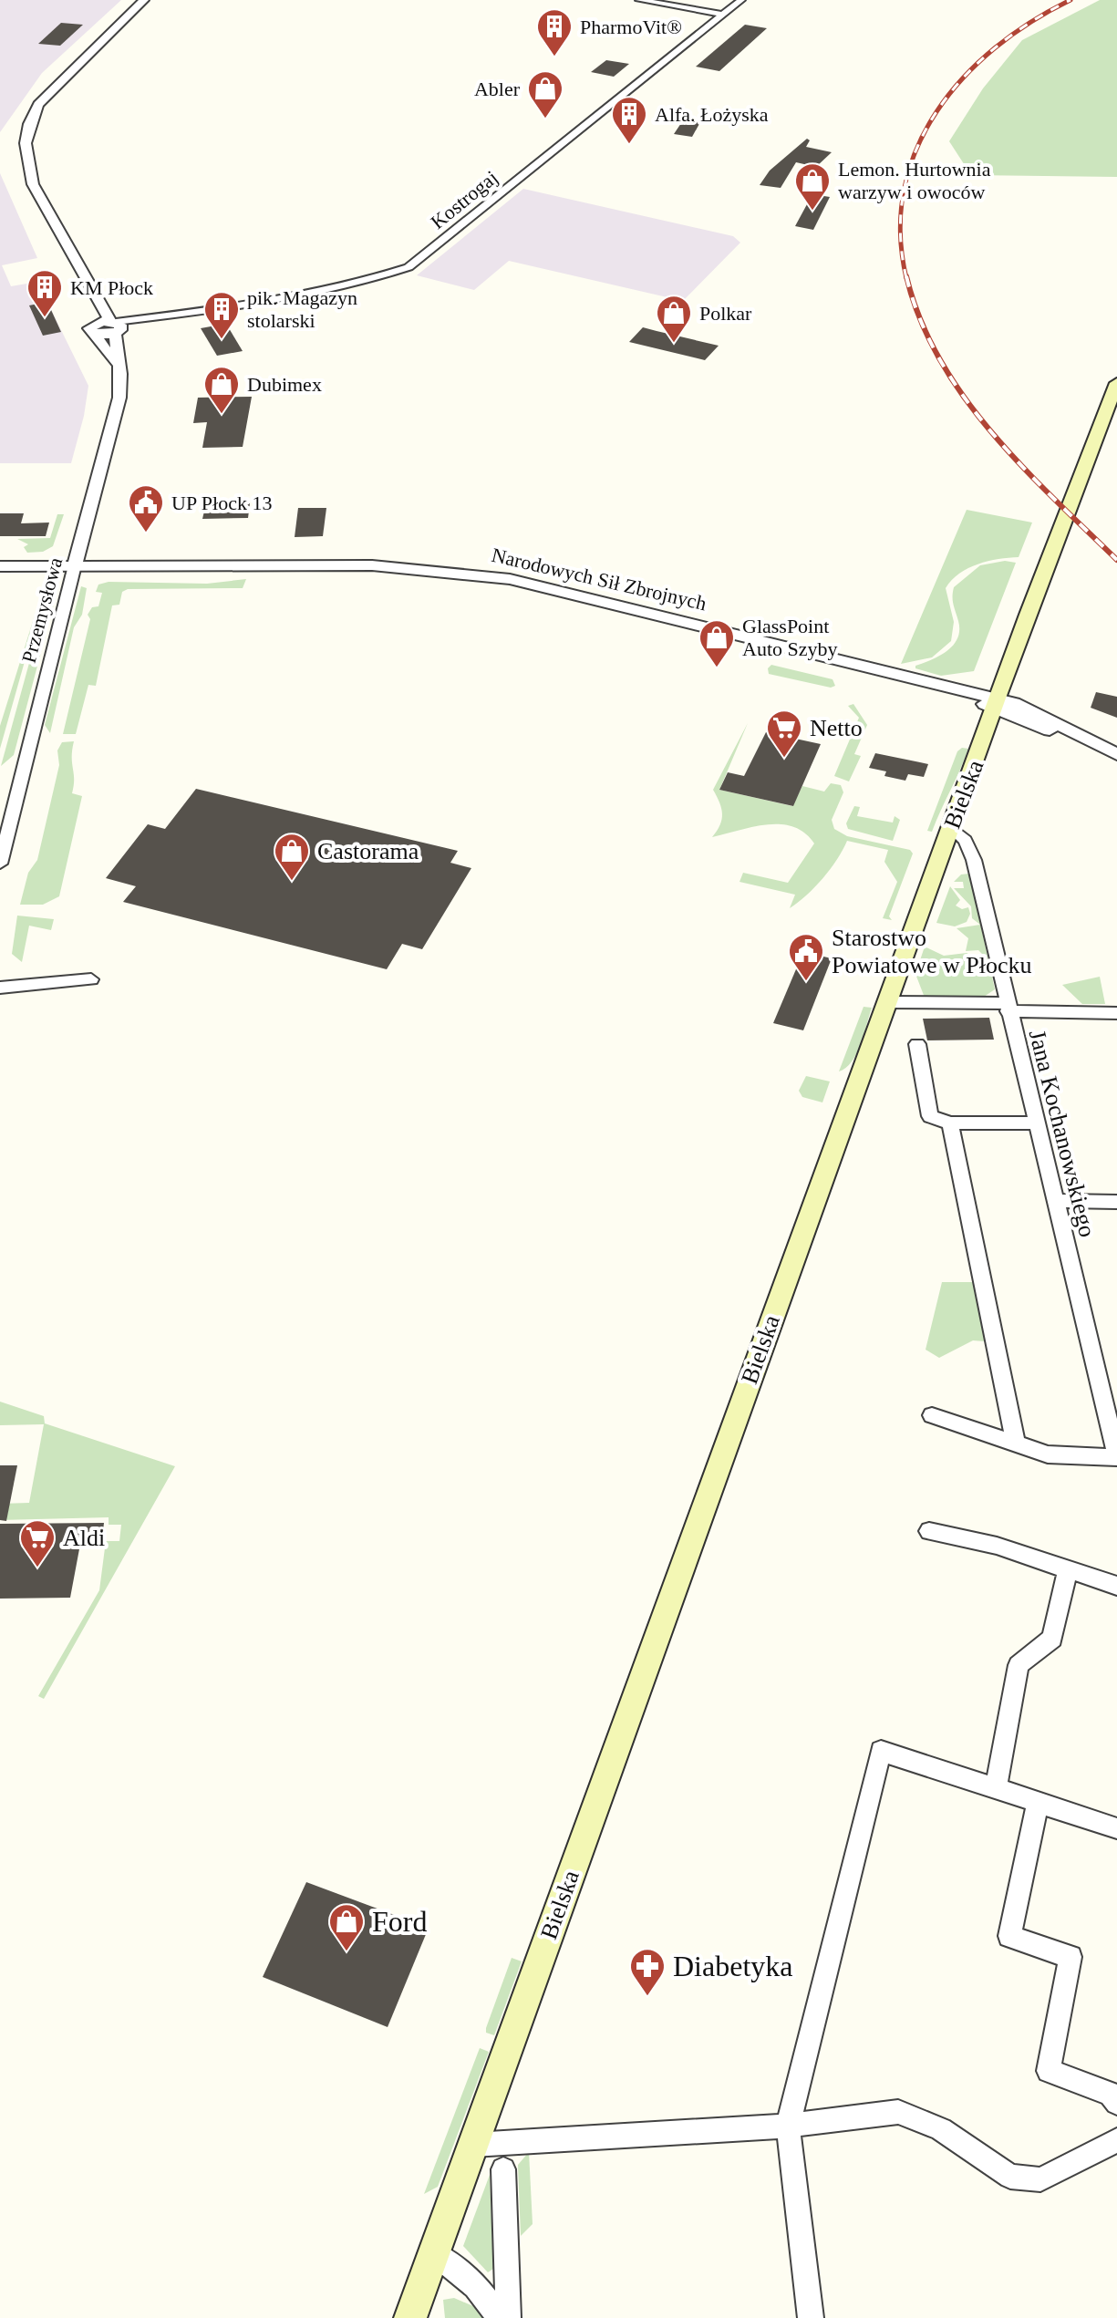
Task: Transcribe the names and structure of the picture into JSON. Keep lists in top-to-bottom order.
{
  "streets": {
    "main road": ["Bielska"],
    "street": [
      "Kostrogaj",
      "Narodowych Sił Zbrojnych",
      "Przemysłowa",
      "Jana Kochanowskiego"
    ]
  },
  "crossings": [
    ["Kostrogaj", "Przemysłowa"],
    ["Narodowych Sił Zbrojnych", "Przemysłowa"],
    ["Narodowych Sił Zbrojnych", "Bielska"],
    ["Bielska", "Jana Kochanowskiego"]
  ],
  "places": {
    "building": [
      "PharmoVit®",
      "Alfa. Łożyska",
      "KM Płock",
      "pik. Magazyn stolarski"
    ],
    "shop": [
      "Abler",
      "Lemon. Hurtownia warzyw i owoców",
      "Polkar",
      "Dubimex",
      "GlassPoint Auto Szyby",
      "Castorama",
      "Ford"
    ],
    "public building": ["UP Płock 13", "Starostwo Powiatowe w Płocku"],
    "supermarket": ["Netto", "Aldi"],
    "pharmacy": ["Diabetyka"]
  }
}
